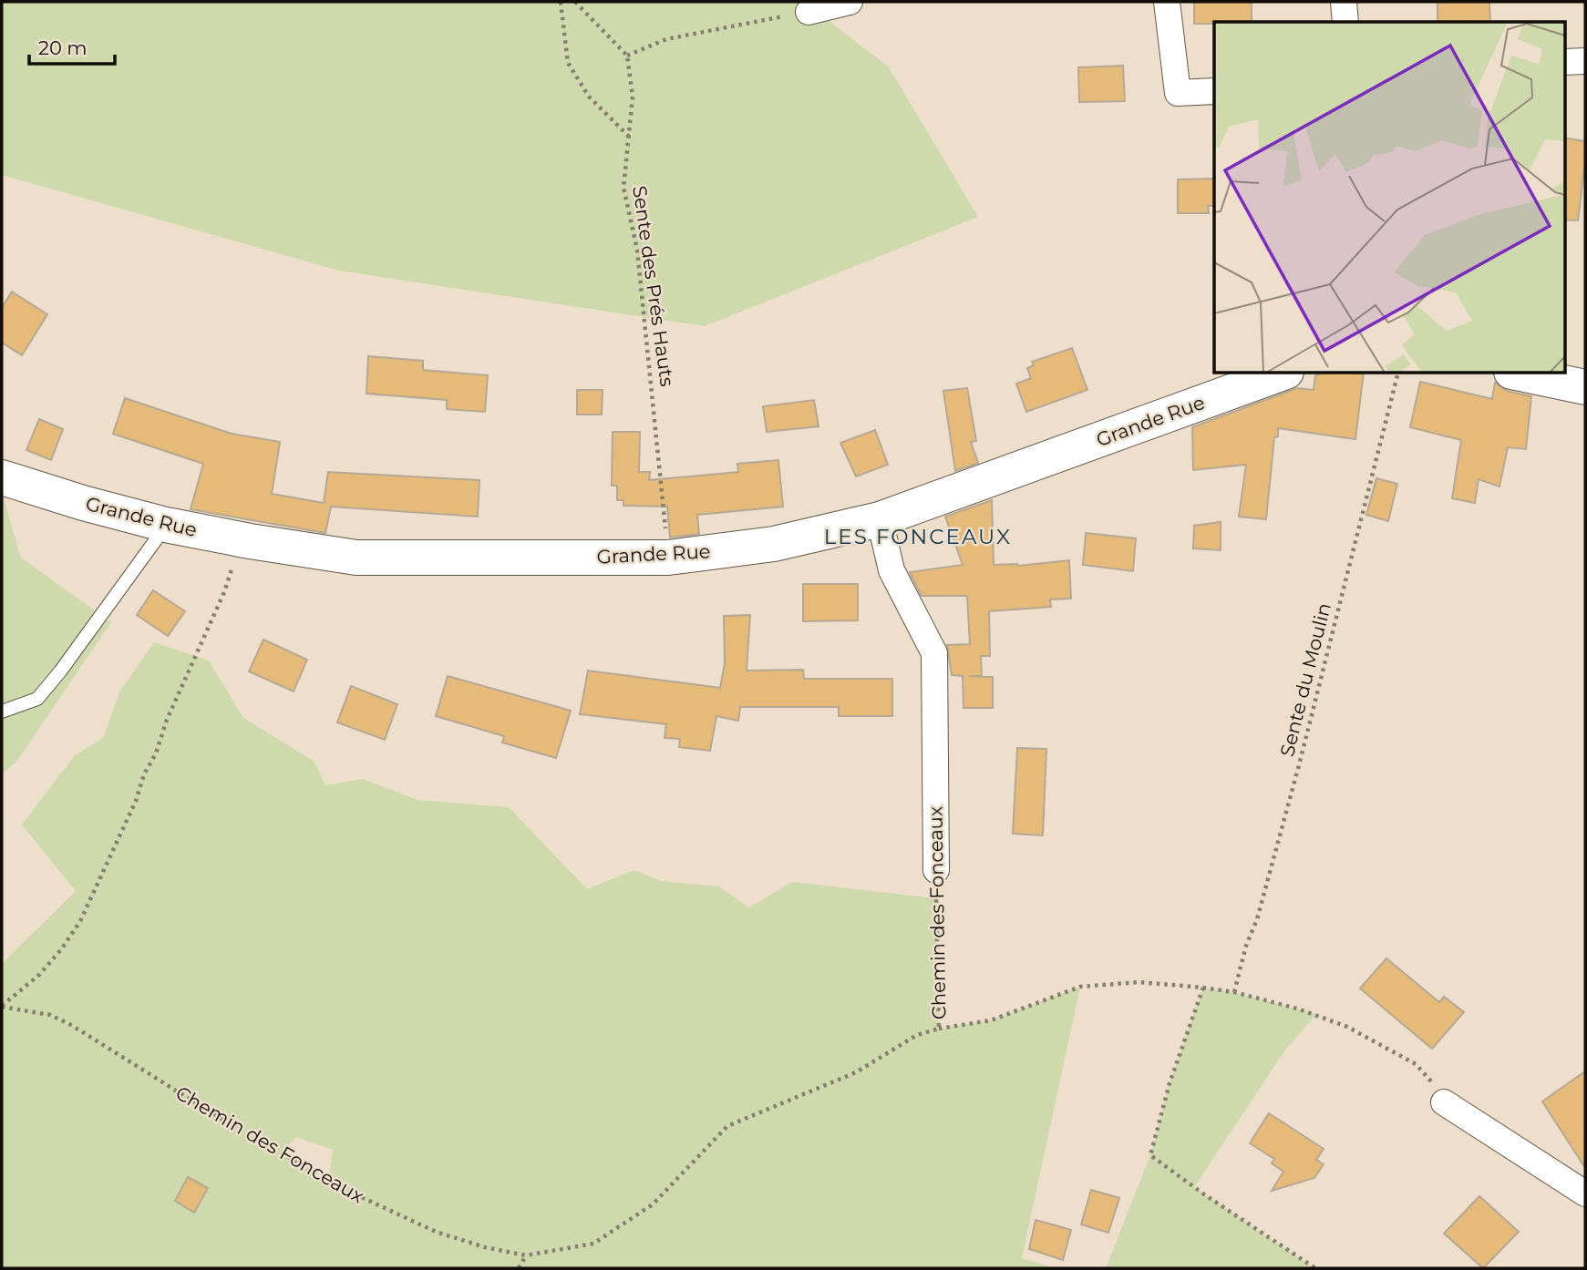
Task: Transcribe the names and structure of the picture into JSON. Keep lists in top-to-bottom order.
{
  "streets": {
    "street": ["Grande Rue", "Chemin des Fonceaux"],
    "path": ["Sente des Prés Hauts", "Sente du Moulin"]
  },
  "crossings": [
    ["Sente des Prés Hauts", "Grande Rue"],
    ["Grande Rue", "Chemin des Fonceaux"]
  ],
  "districts": ["LES FONCEAUX"],
  "scale_bar": "20 m"
}
